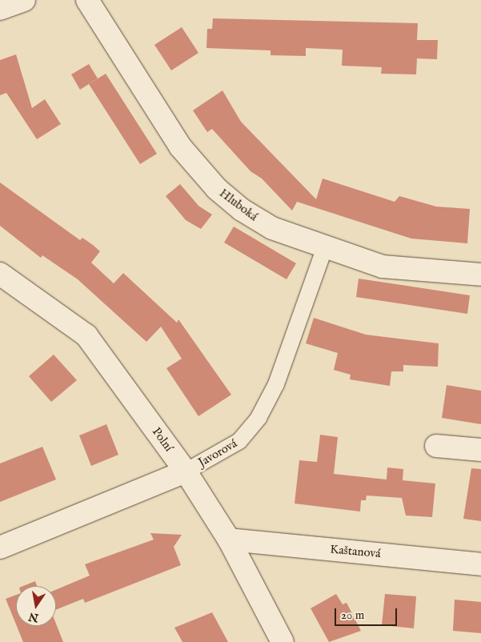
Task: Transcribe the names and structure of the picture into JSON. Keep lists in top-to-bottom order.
{
  "streets": {
    "street": [
      "Hluboká",
      "Polní",
      "Javorová",
      "Kaštanová"
    ]
  },
  "crossings": [
    ["Hluboká", "Javorová"],
    ["Polní", "Javorová"],
    ["Polní", "Kaštanová"]
  ],
  "scale_bar": "20 m",
  "north": "bottom"
}
